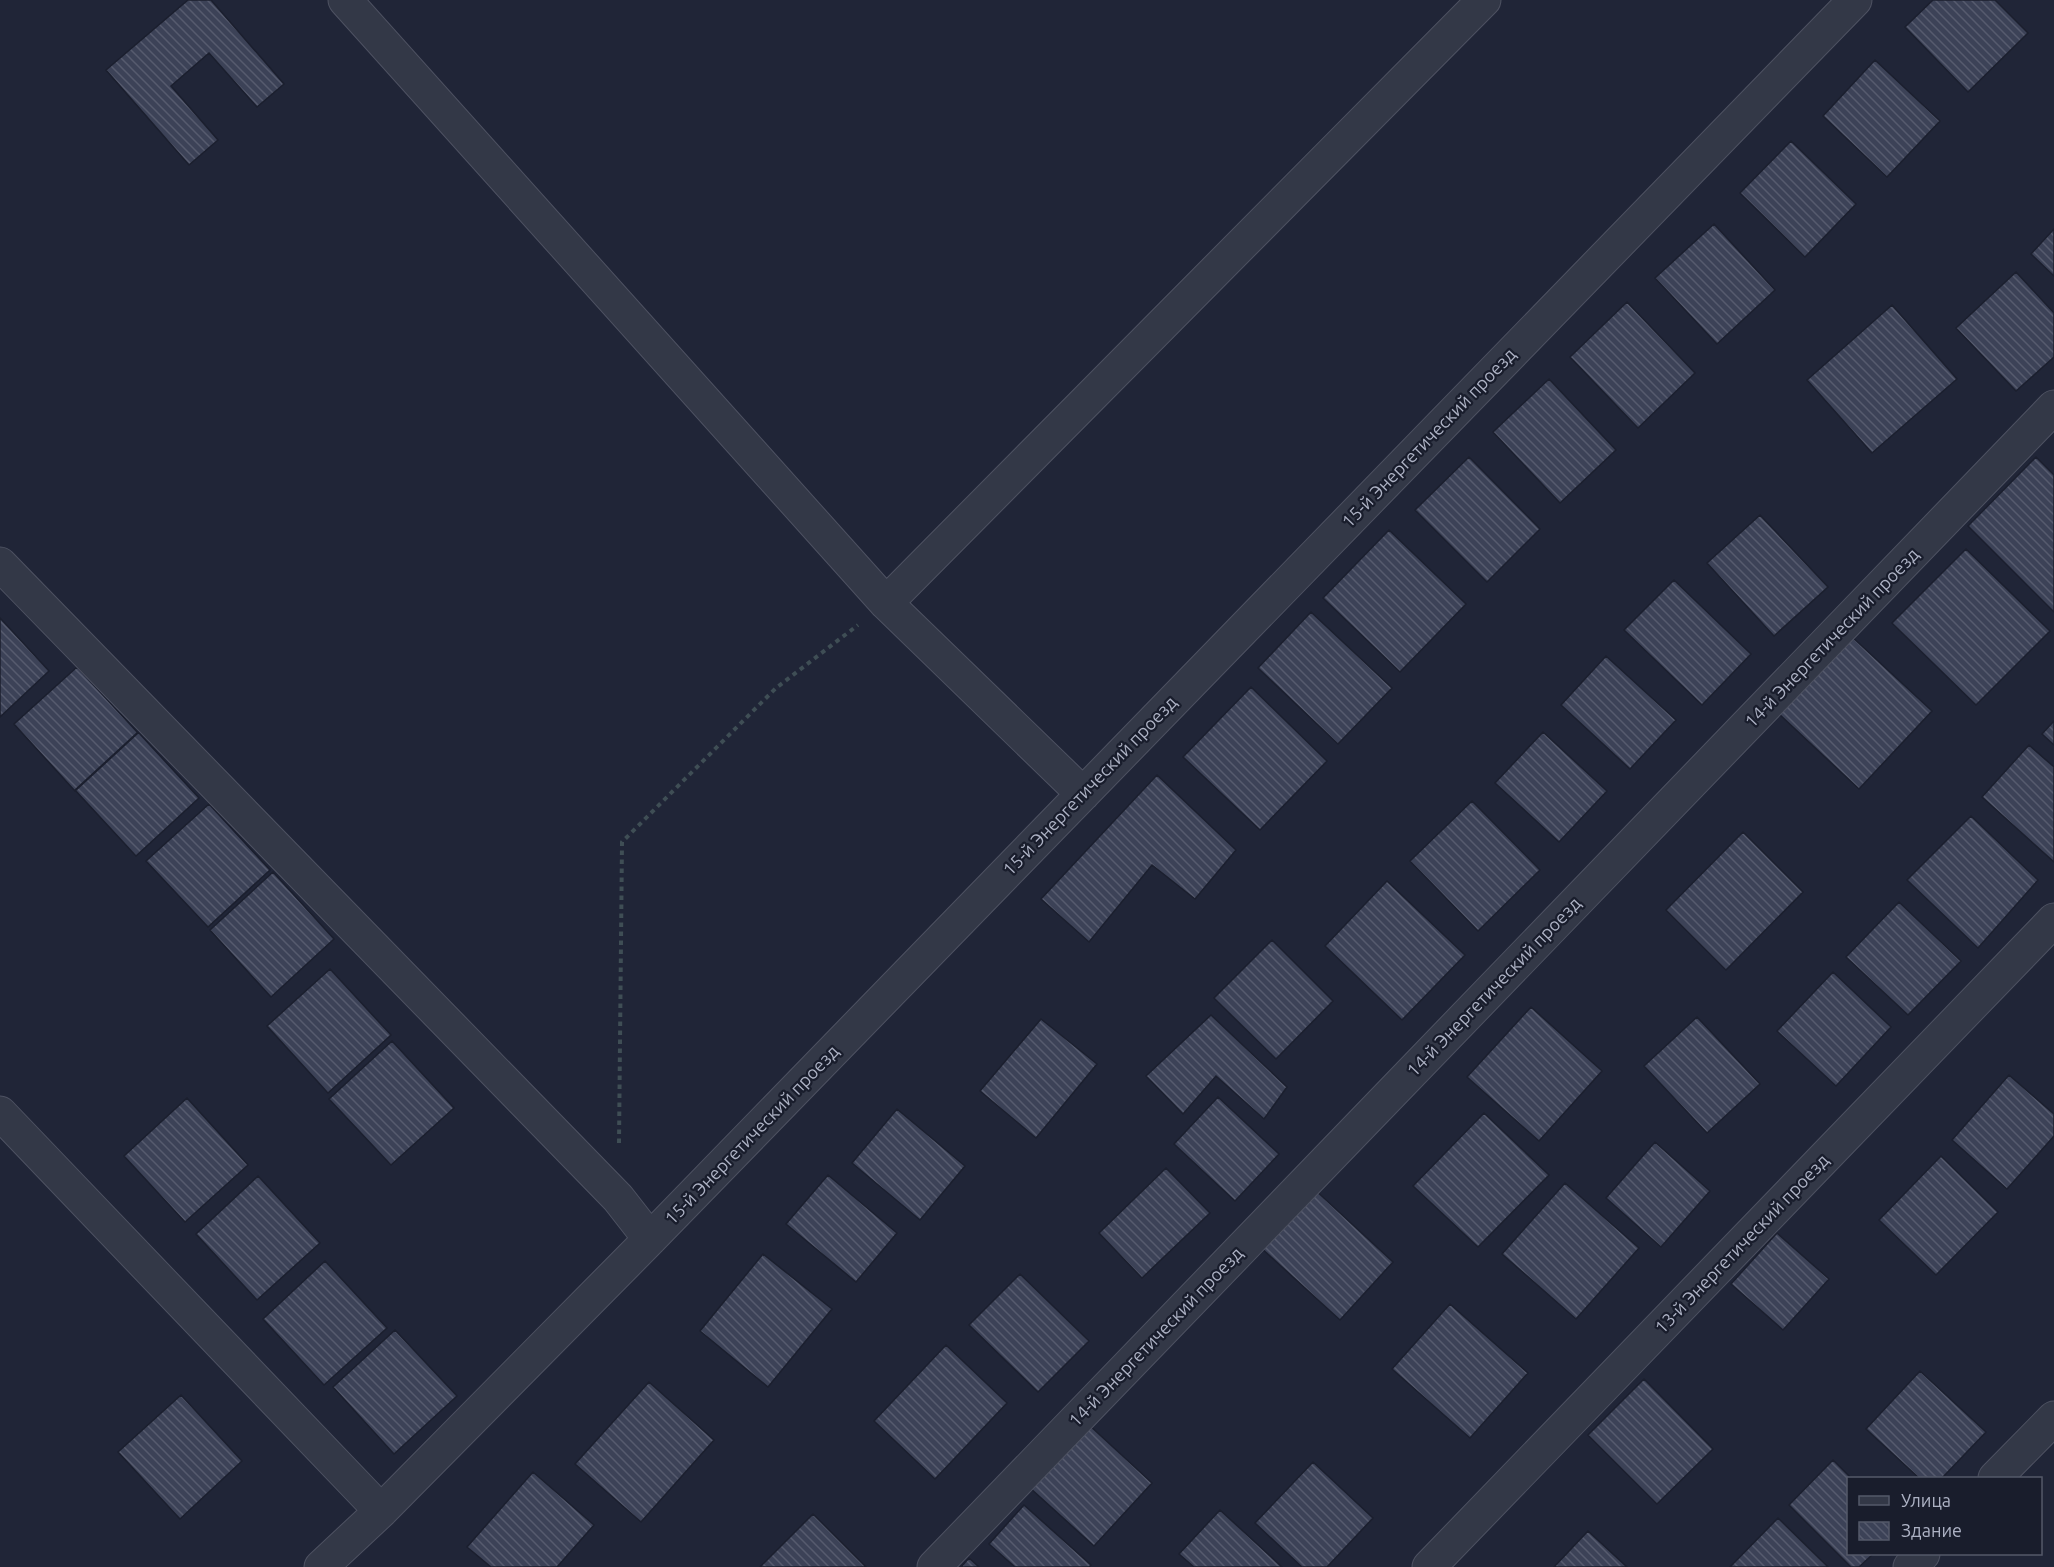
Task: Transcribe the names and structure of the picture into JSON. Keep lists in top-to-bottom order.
{
  "streets": {
    "street": ["15-й Энергетический проезд", "14-й Энергетический проезд", "13-й Энергетический проезд"]
  },
  "legend": ["Улица", "Здание"]
}
